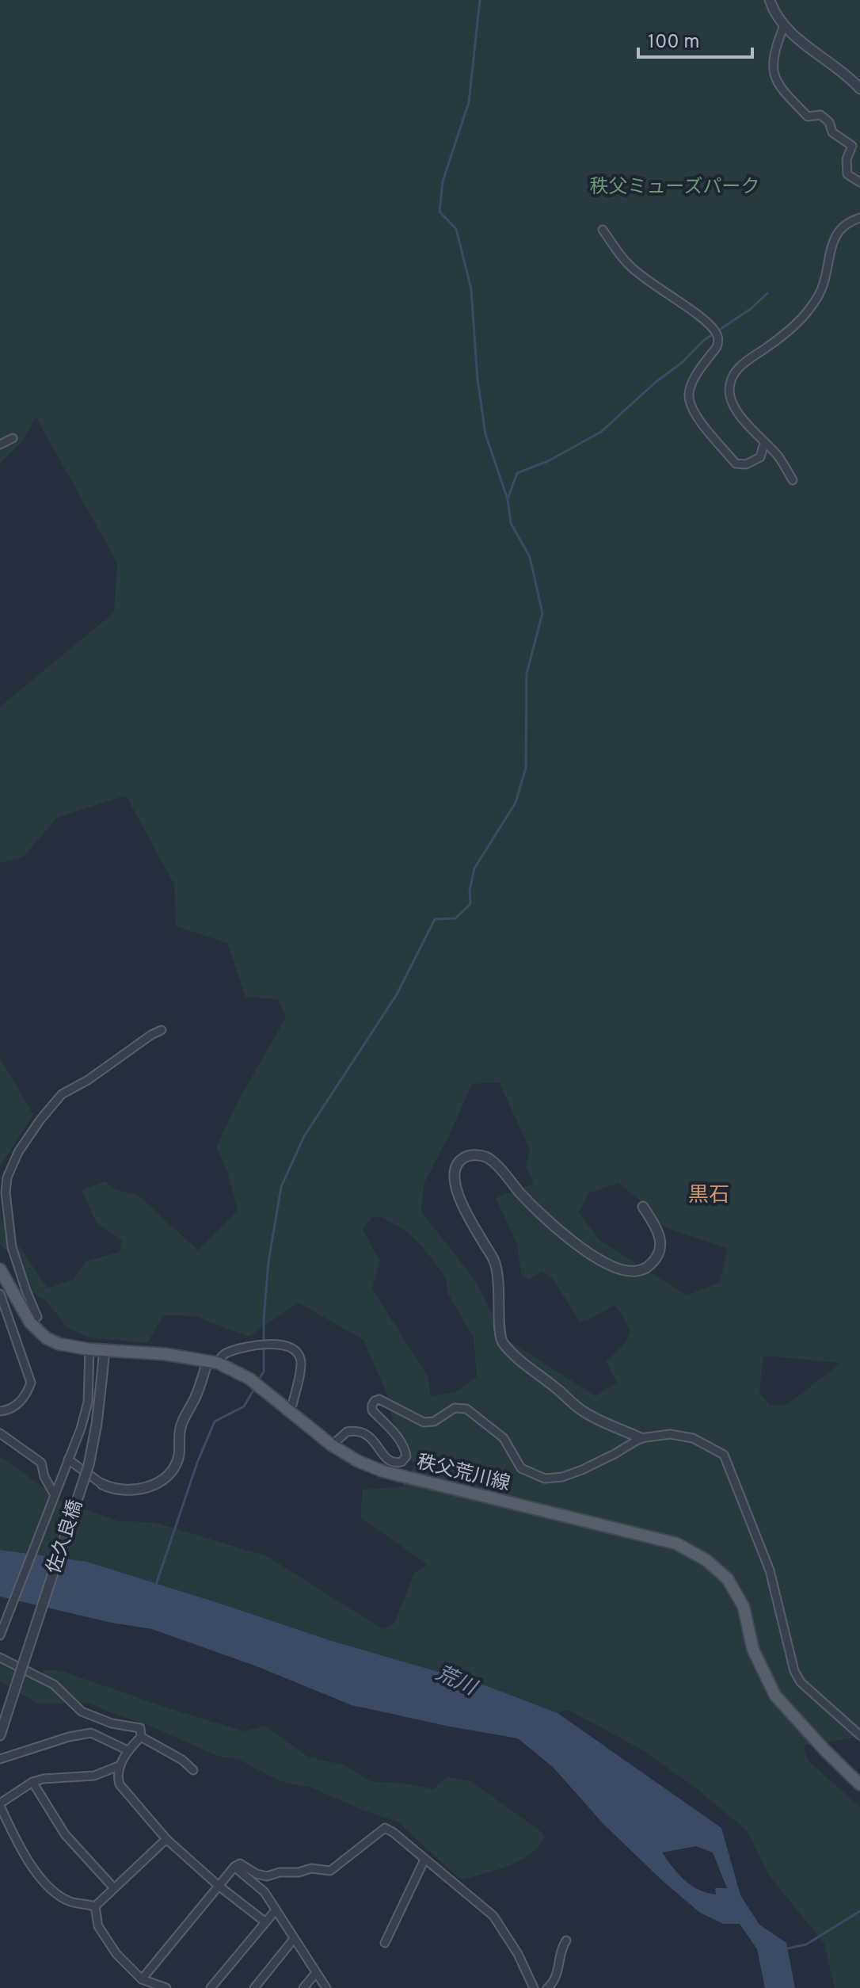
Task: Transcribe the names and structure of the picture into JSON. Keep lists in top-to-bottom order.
{
  "streets": {
    "main road": ["秩父荒川線"],
    "street": ["佐久良橋"]
  },
  "crossings": [
    ["秩父荒川線", "佐久良橋"]
  ],
  "districts": ["黒石"],
  "water": ["荒川"],
  "parks": ["秩父ミューズパーク"],
  "scale_bar": "100 m"
}
